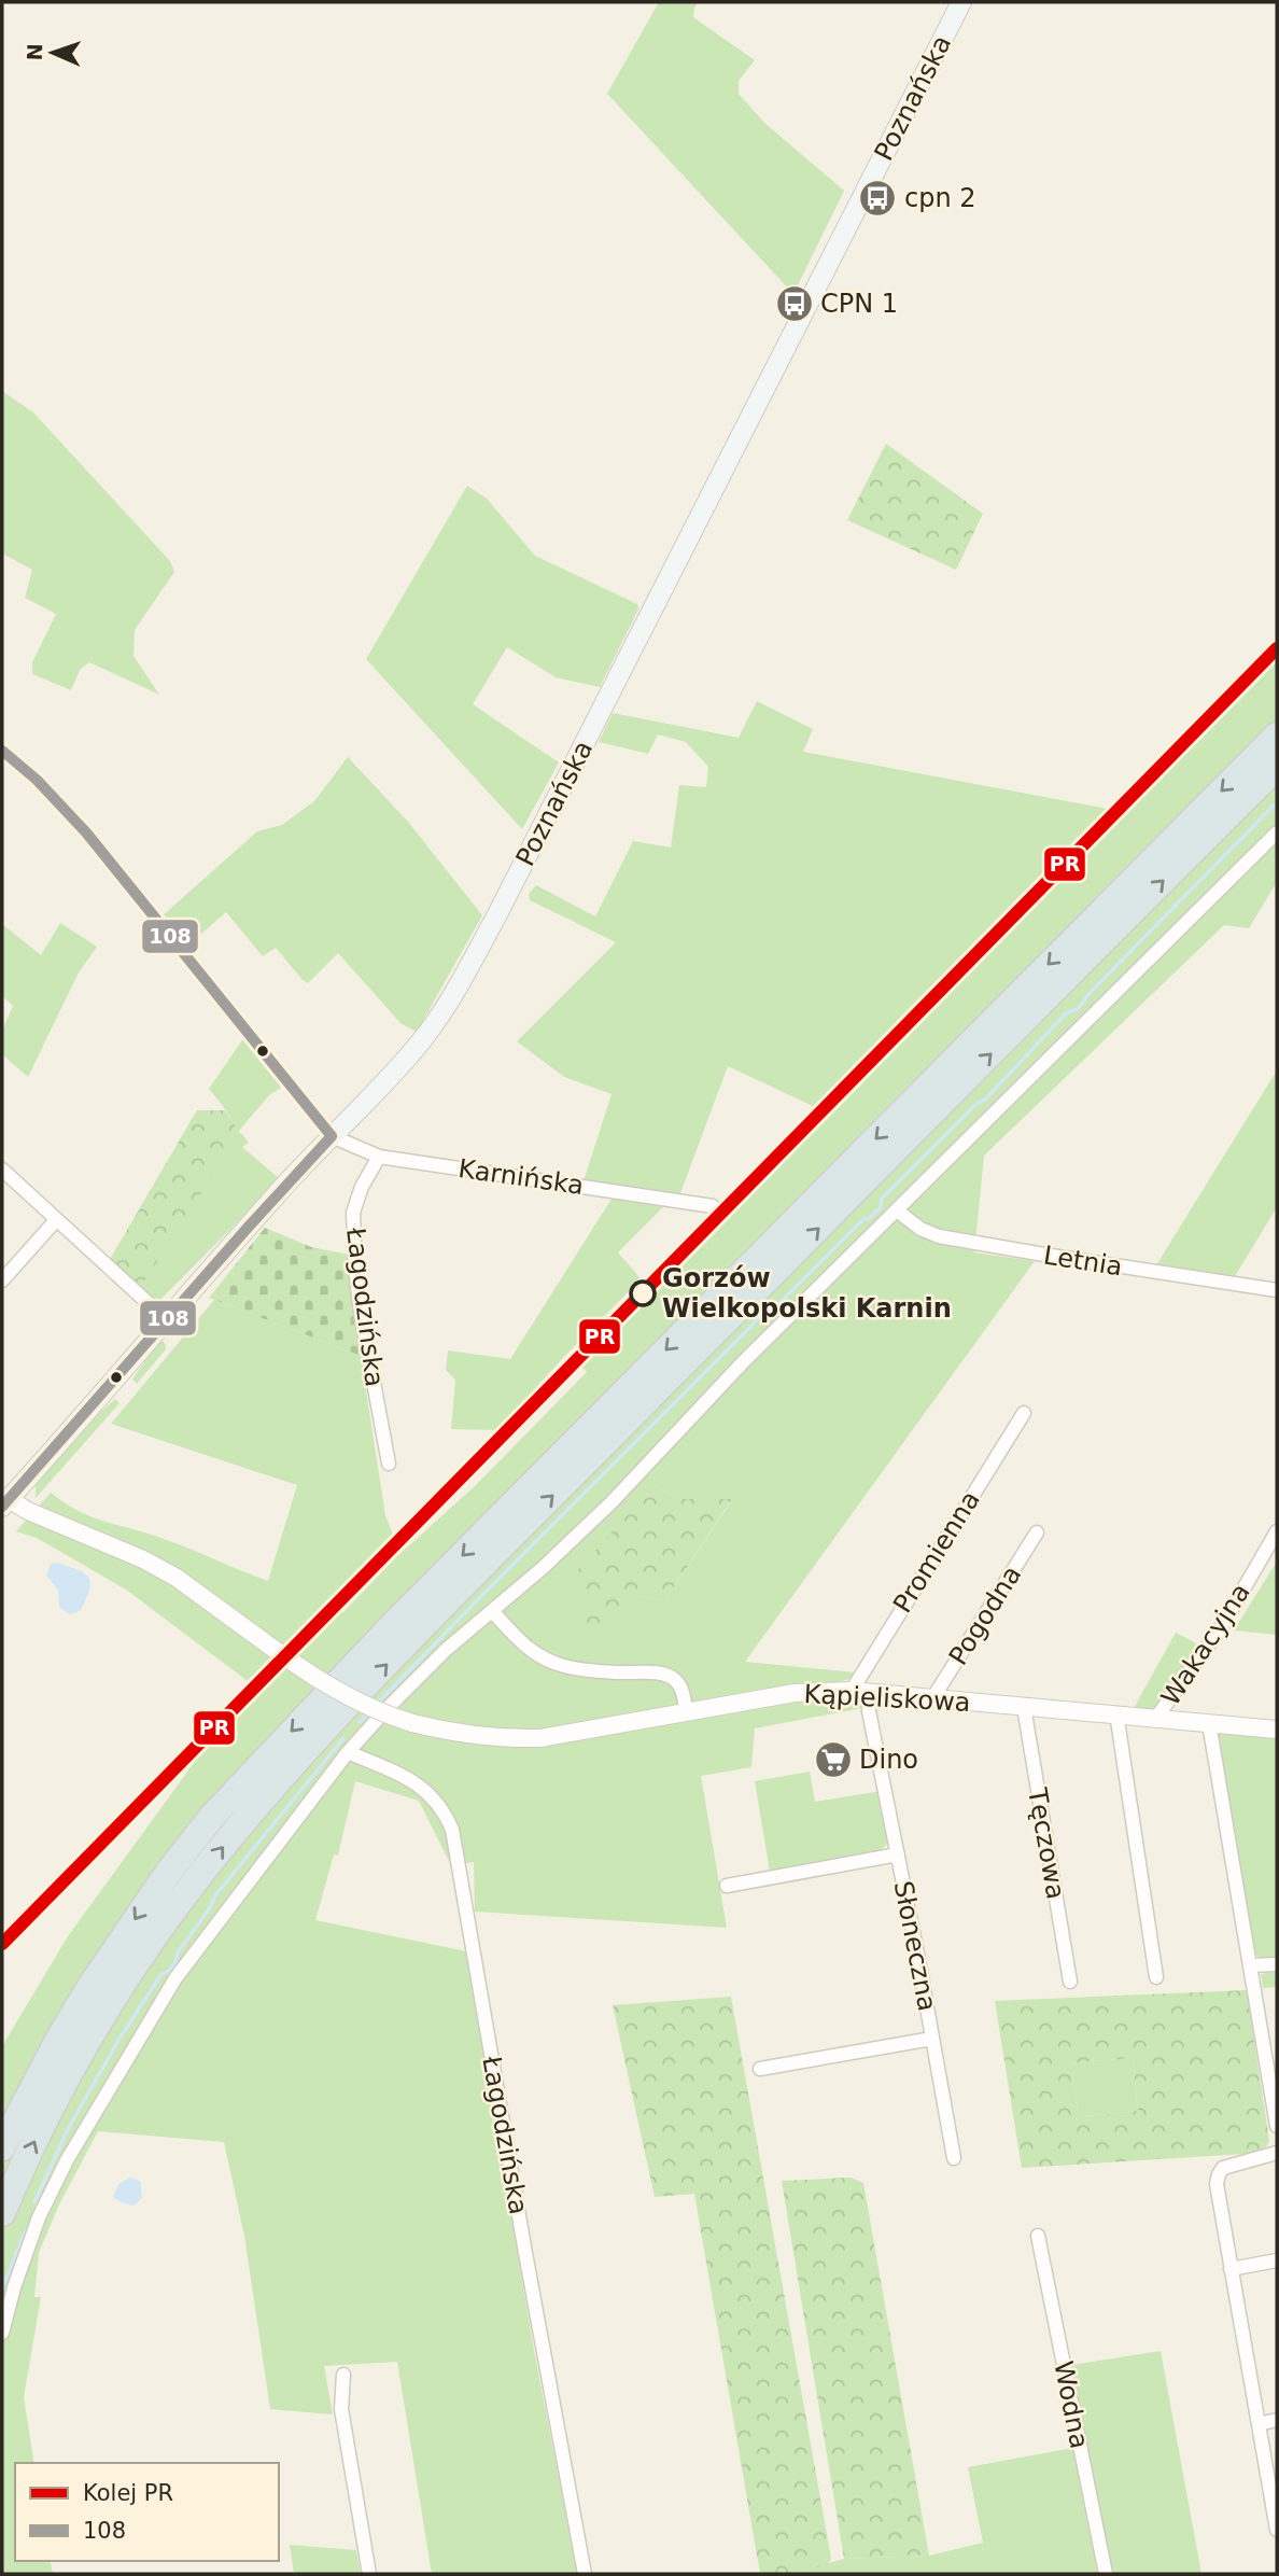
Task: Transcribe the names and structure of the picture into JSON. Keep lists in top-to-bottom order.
{
  "streets": {
    "main road": ["Poznańska"],
    "street": [
      "Karnińska",
      "Letnia",
      "Łagodzińska",
      "Promienna",
      "Pogodna",
      "Wakacyjna",
      "Kąpieliskowa",
      "Tęczowa",
      "Słoneczna",
      "Wodna"
    ]
  },
  "crossings": [
    ["Poznańska", "Karnińska"],
    ["Poznańska", "Kąpieliskowa"],
    ["Karnińska", "Łagodzińska"],
    ["Promienna", "Kąpieliskowa"],
    ["Pogodna", "Kąpieliskowa"],
    ["Wakacyjna", "Kąpieliskowa"],
    ["Kąpieliskowa", "Tęczowa"],
    ["Kąpieliskowa", "Słoneczna"]
  ],
  "places": {
    "bus stop": ["cpn 2", "CPN 1"],
    "other": ["Gorzów Wielkopolski Karnin"],
    "supermarket": ["Dino"]
  },
  "lines": ["rail line PR", "transit line 108"],
  "legend": ["Kolej PR", "108"],
  "north": "left"
}
